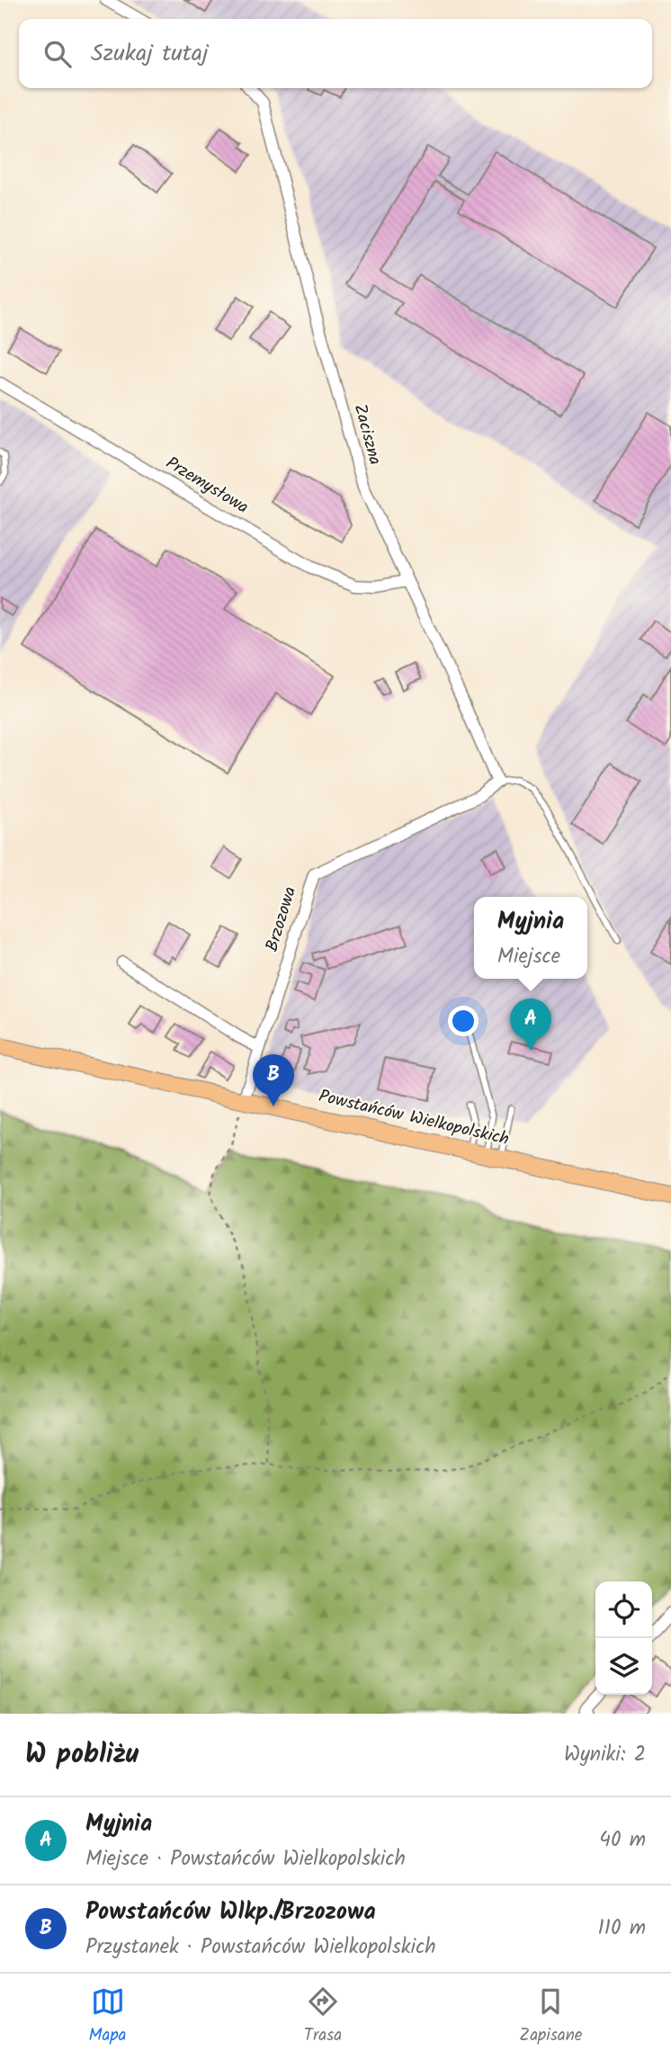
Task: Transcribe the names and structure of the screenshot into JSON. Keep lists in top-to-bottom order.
{
  "streets": {
    "main road": ["Powstańców Wielkopolskich"],
    "street": ["Zaciszna", "Przemysłowa", "Brzozowa"]
  },
  "crossings": [
    ["Zaciszna", "Przemysłowa"],
    ["Zaciszna", "Brzozowa"],
    ["Brzozowa", "Powstańców Wielkopolskich"]
  ],
  "page": {
    "search": "Szukaj tutaj",
    "popup": ["Myjnia", "Miejsce"],
    "pins": ["A", "B"],
    "heading": ["W pobliżu", "Wyniki: 2"],
    "list": [
      {
        "mark": "A",
        "name": "Myjnia",
        "note": "Miejsce · Powstańców Wielkopolskich",
        "value": "40 m"
      },
      {
        "mark": "B",
        "name": "Powstańców Wlkp./Brzozowa",
        "note": "Przystanek · Powstańców Wielkopolskich",
        "value": "110 m"
      }
    ],
    "nav": ["Mapa", "Trasa", "Zapisane"]
  }
}
